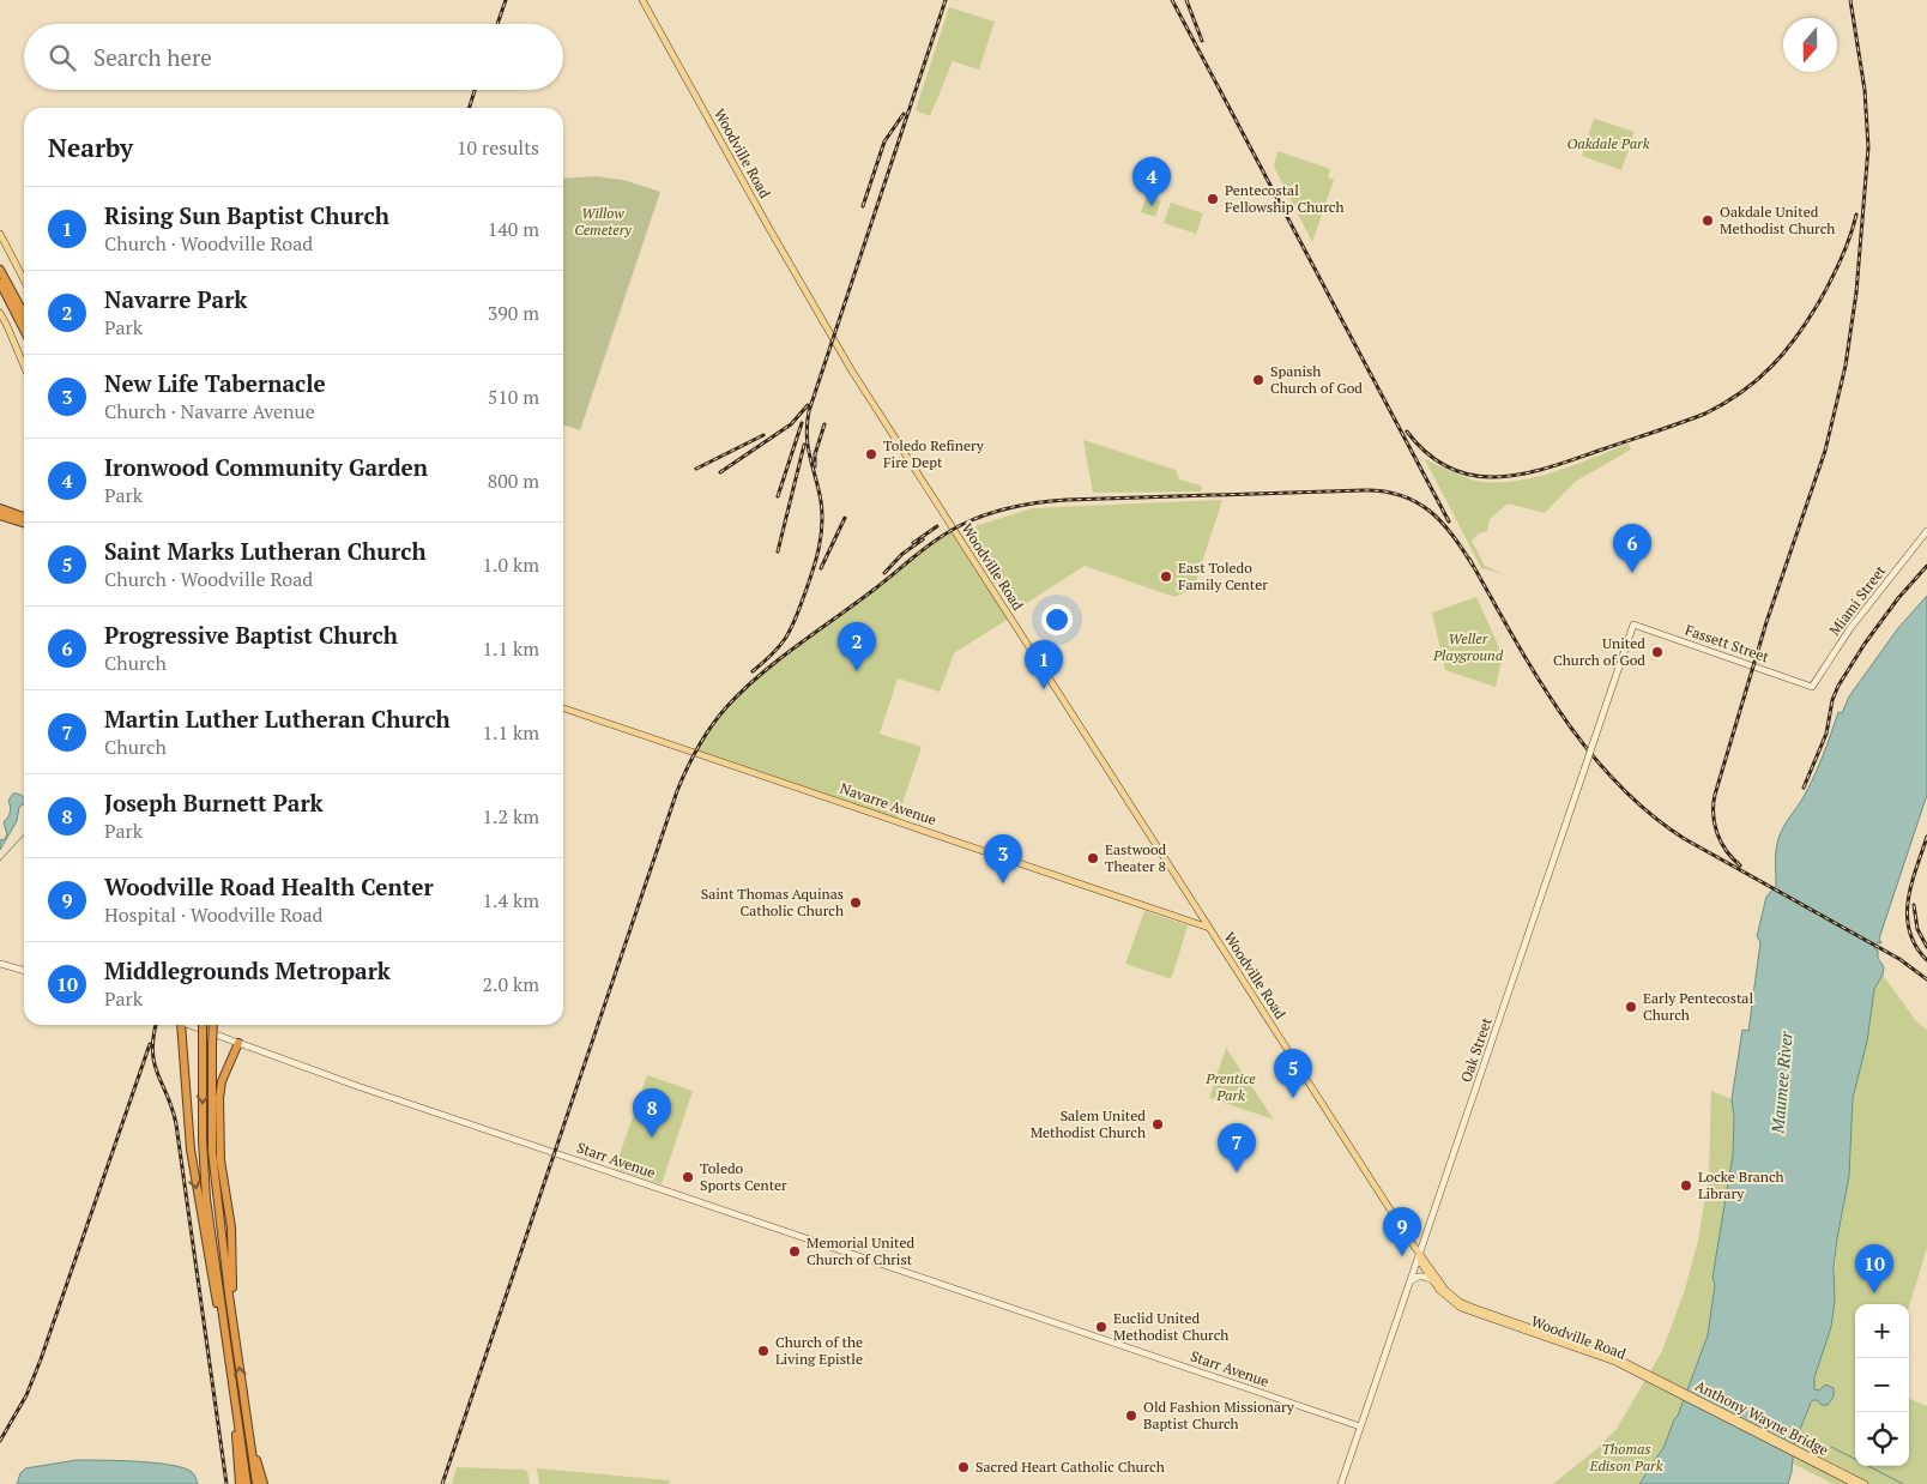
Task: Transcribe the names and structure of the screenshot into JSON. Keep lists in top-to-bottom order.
{
  "streets": {
    "main road": [
      "Woodville Road",
      "Miami Street",
      "Fassett Street",
      "Navarre Avenue",
      "Oak Street",
      "Starr Avenue",
      "Anthony Wayne Bridge"
    ]
  },
  "crossings": [
    ["Woodville Road", "Navarre Avenue"],
    ["Woodville Road", "Oak Street"],
    ["Woodville Road", "Anthony Wayne Bridge"],
    ["Miami Street", "Fassett Street"],
    ["Fassett Street", "Oak Street"],
    ["Oak Street", "Starr Avenue"]
  ],
  "water": ["Maumee River"],
  "parks": [
    "Oakdale Park",
    "Willow Cemetery",
    "Weller Playground",
    "Prentice Park",
    "Thomas Edison Park"
  ],
  "places": [
    "Pentecostal Fellowship Church",
    "Oakdale United Methodist Church",
    "Spanish Church of God",
    "Toledo Refinery Fire Dept",
    "East Toledo Family Center",
    "United Church of God",
    "Eastwood Theater 8",
    "Saint Thomas Aquinas Catholic Church",
    "Early Pentecostal Church",
    "Salem United Methodist Church",
    "Toledo Sports Center",
    "Locke Branch Library",
    "Memorial United Church of Christ",
    "Euclid United Methodist Church",
    "Church of the Living Epistle",
    "Old Fashion Missionary Baptist Church",
    "Sacred Heart Catholic Church"
  ],
  "north": "bottom",
  "page": {
    "search": "Search here",
    "heading": ["Nearby", "10 results"],
    "pins": [
      "4",
      "6",
      "2",
      "1",
      "3",
      "5",
      "8",
      "7",
      "9",
      "10"
    ],
    "list": [
      {
        "mark": "1",
        "name": "Rising Sun Baptist Church",
        "note": "Church · Woodville Road",
        "value": "140 m"
      },
      {
        "mark": "2",
        "name": "Navarre Park",
        "note": "Park",
        "value": "390 m"
      },
      {
        "mark": "3",
        "name": "New Life Tabernacle",
        "note": "Church · Navarre Avenue",
        "value": "510 m"
      },
      {
        "mark": "4",
        "name": "Ironwood Community Garden",
        "note": "Park",
        "value": "800 m"
      },
      {
        "mark": "5",
        "name": "Saint Marks Lutheran Church",
        "note": "Church · Woodville Road",
        "value": "1.0 km"
      },
      {
        "mark": "6",
        "name": "Progressive Baptist Church",
        "note": "Church",
        "value": "1.1 km"
      },
      {
        "mark": "7",
        "name": "Martin Luther Lutheran Church",
        "note": "Church",
        "value": "1.1 km"
      },
      {
        "mark": "8",
        "name": "Joseph Burnett Park",
        "note": "Park",
        "value": "1.2 km"
      },
      {
        "mark": "9",
        "name": "Woodville Road Health Center",
        "note": "Hospital · Woodville Road",
        "value": "1.4 km"
      },
      {
        "mark": "10",
        "name": "Middlegrounds Metropark",
        "note": "Park",
        "value": "2.0 km"
      }
    ],
    "map_buttons": ["+", "−"]
  }
}
